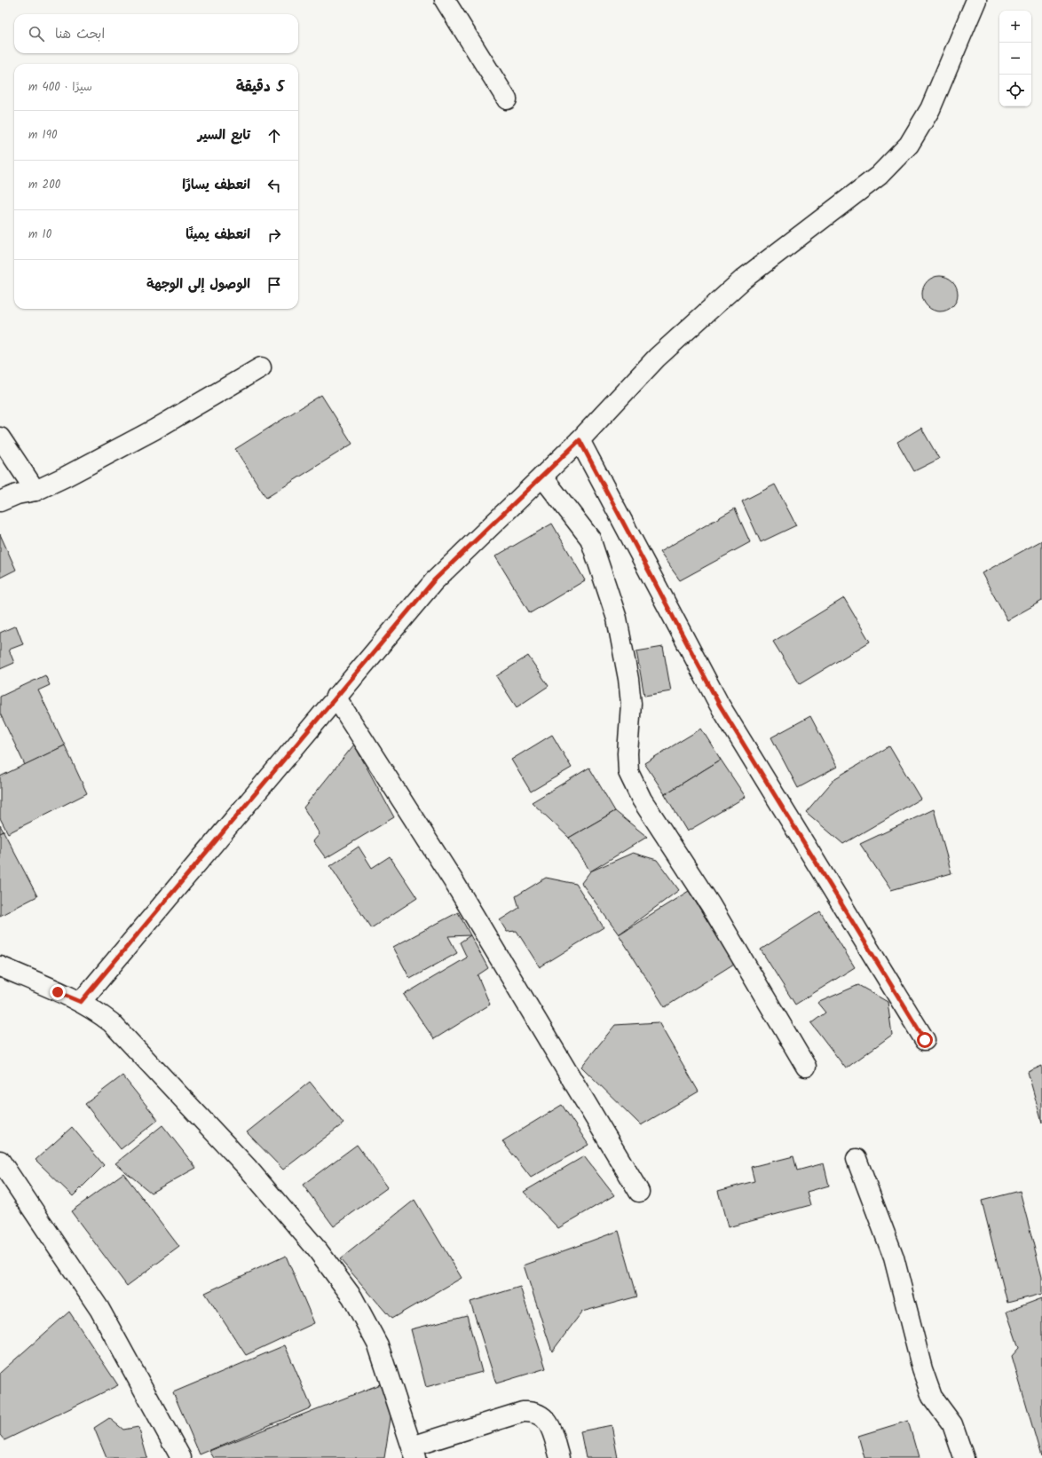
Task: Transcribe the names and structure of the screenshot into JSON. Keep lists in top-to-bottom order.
{
  "page": {
    "map_buttons": ["+", "−"],
    "search": "ابحث هنا",
    "heading": ["5 دقيقة", "سيرًا · 400 m"],
    "list": [
      ["تابع السير", "190 m"],
      ["انعطف يسارًا", "200 m"],
      ["انعطف يمينًا", "10 m"],
      "الوصول إلى الوجهة"
    ]
  }
}
